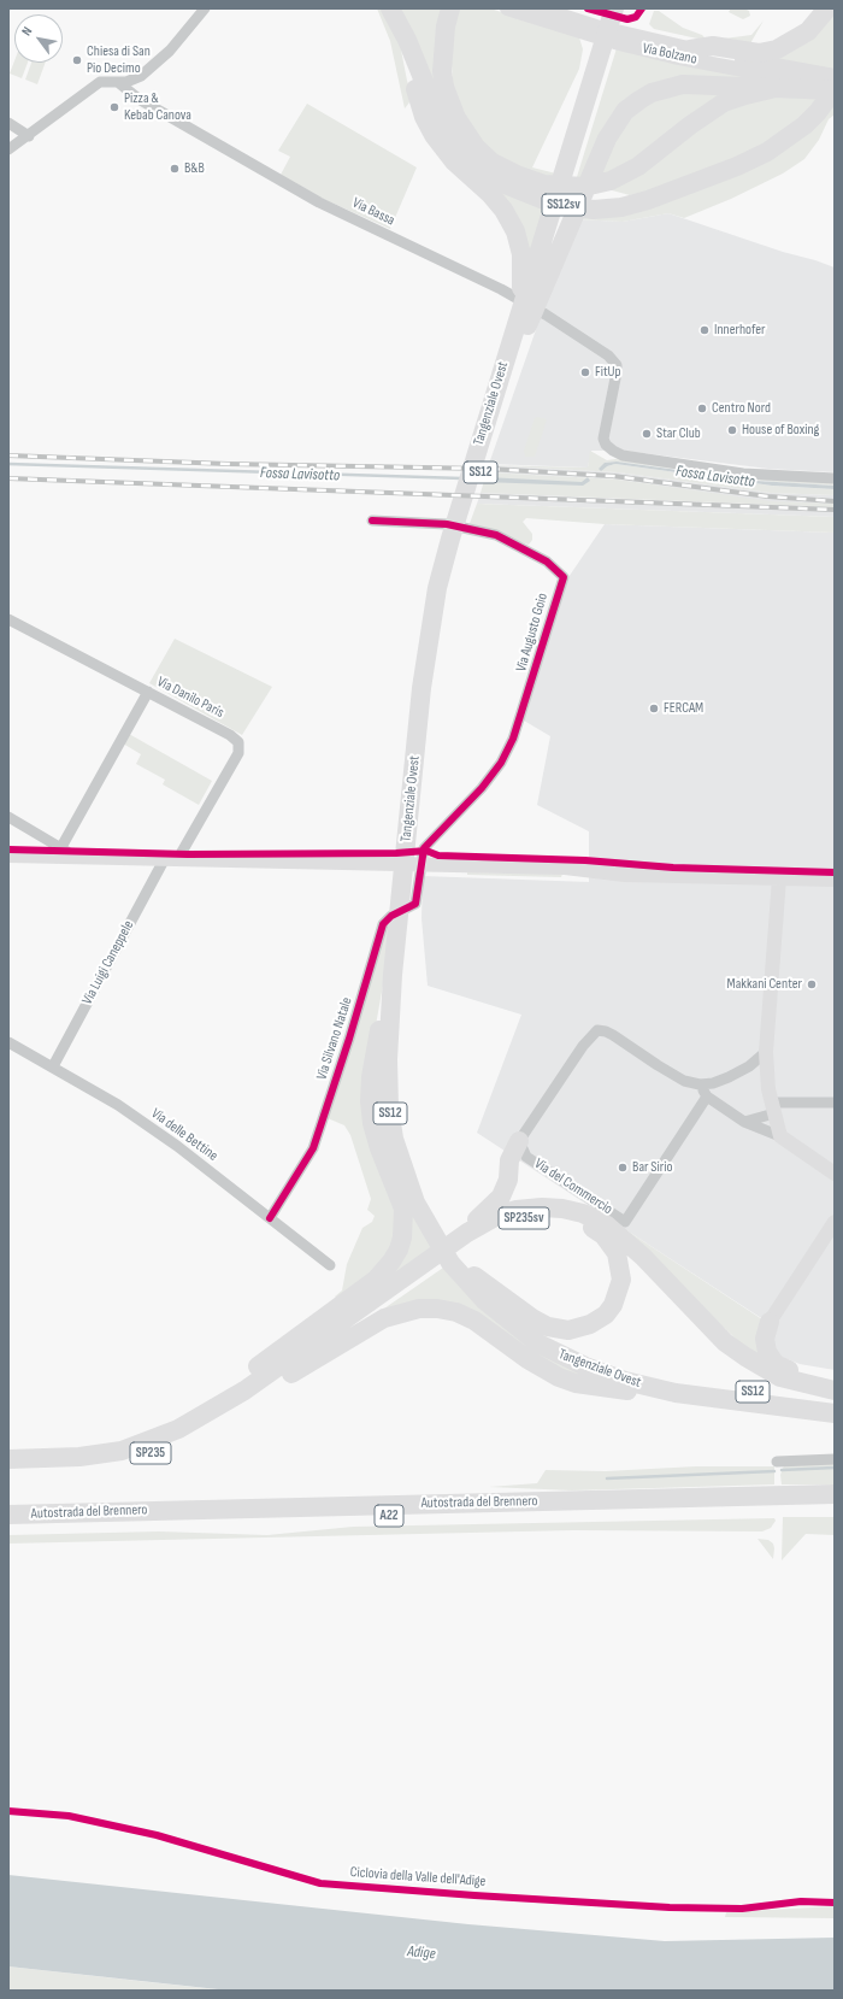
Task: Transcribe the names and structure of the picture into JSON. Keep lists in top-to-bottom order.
{
  "streets": {
    "highway": [
      "SS12sv",
      "Tangenziale Ovest",
      "SS12",
      "SP235sv",
      "SP235",
      "Autostrada del Brennero",
      "A22"
    ],
    "street": [
      "Via Bolzano",
      "Via Bassa",
      "Via Augusto Goio",
      "Via Danilo Paris",
      "Via Luigi Caneppele",
      "Via Silvano Natale",
      "Via delle Bettine",
      "Via del Commercio"
    ],
    "cycle path": ["Ciclovia della Valle dell'Adige"]
  },
  "crossings": [
    ["Via Bolzano", "SS12sv"],
    ["SS12sv", "Tangenziale Ovest"],
    ["Tangenziale Ovest", "SP235sv"],
    ["Via Augusto Goio", "Via Silvano Natale"],
    ["Via Danilo Paris", "Via Luigi Caneppele"],
    ["Via Luigi Caneppele", "Via delle Bettine"],
    ["Via Silvano Natale", "Via delle Bettine"],
    ["SP235sv", "SP235"]
  ],
  "water": ["Fossa Lavisotto", "Adige"],
  "places": [
    "Chiesa di San Pio Decimo",
    "Pizza & Kebab Canova",
    "B&B",
    "Innerhofer",
    "FitUp",
    "Centro Nord",
    "House of Boxing",
    "Star Club",
    "FERCAM",
    "Makkani Center",
    "Bar Sirio"
  ],
  "north": "top left"
}
